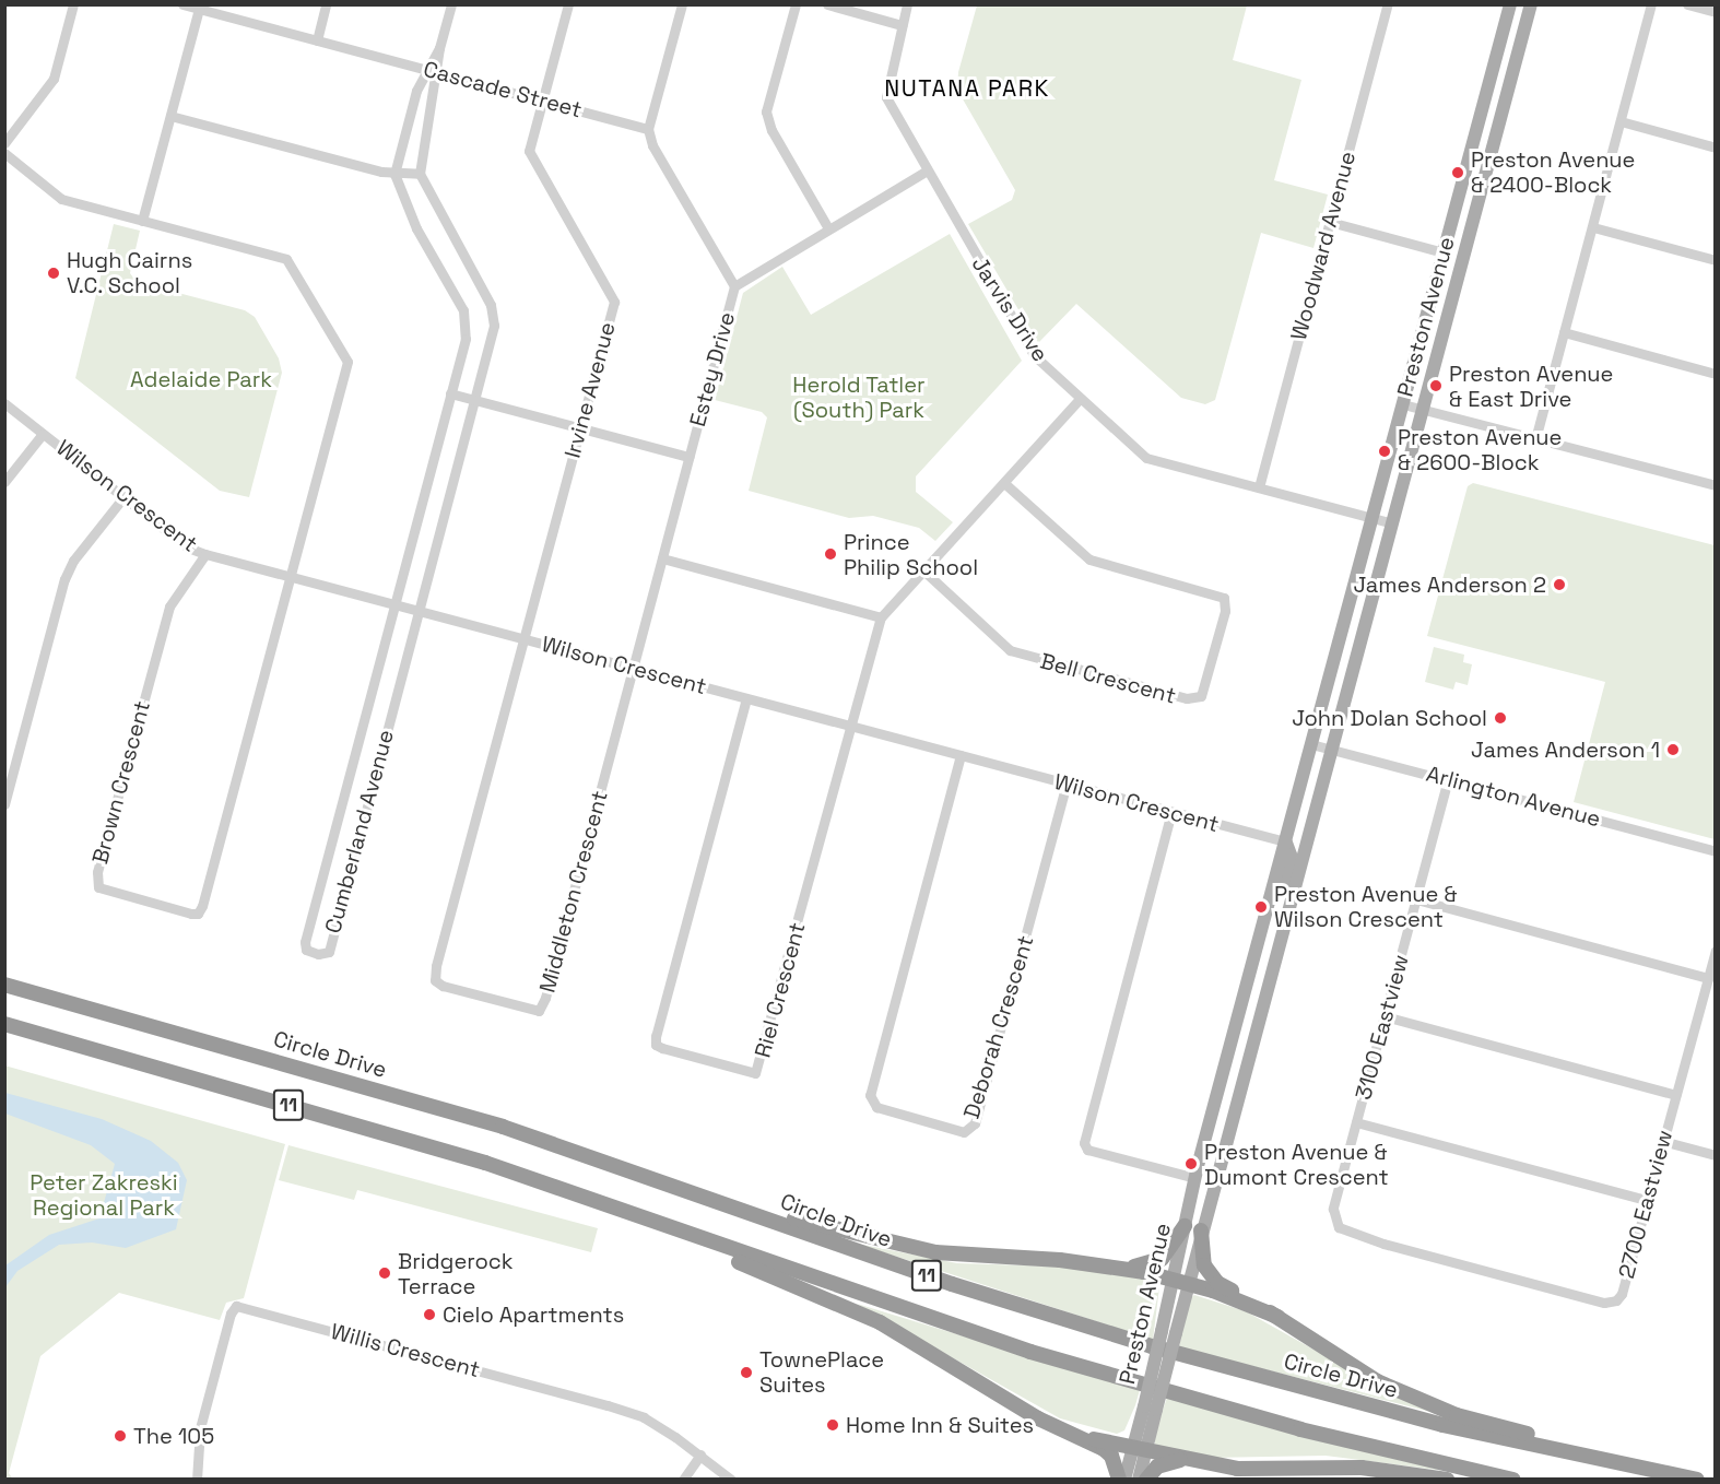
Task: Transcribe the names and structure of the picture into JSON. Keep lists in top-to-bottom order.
{
  "streets": {
    "highway": ["Circle Drive", "11"],
    "main road": ["Preston Avenue"],
    "street": [
      "Cascade Street",
      "Woodward Avenue",
      "Jarvis Drive",
      "Estey Drive",
      "Irvine Avenue",
      "Wilson Crescent",
      "Bell Crescent",
      "Brown Crescent",
      "Arlington Avenue",
      "Cumberland Avenue",
      "Middleton Crescent",
      "Riel Crescent",
      "Deborah Crescent",
      "3100 Eastview",
      "2700 Eastview",
      "Willis Crescent"
    ]
  },
  "crossings": [
    ["Cascade Street", "Irvine Avenue"],
    ["Woodward Avenue", "Jarvis Drive"],
    ["Jarvis Drive", "Preston Avenue"],
    ["Jarvis Drive", "Estey Drive"],
    ["Preston Avenue", "Wilson Crescent"],
    ["Preston Avenue", "Arlington Avenue"],
    ["Estey Drive", "Wilson Crescent"],
    ["Estey Drive", "Middleton Crescent"],
    ["Irvine Avenue", "Wilson Crescent"],
    ["Irvine Avenue", "Middleton Crescent"],
    ["Wilson Crescent", "Brown Crescent"],
    ["Wilson Crescent", "Cumberland Avenue"],
    ["Wilson Crescent", "Middleton Crescent"],
    ["Wilson Crescent", "Riel Crescent"],
    ["Wilson Crescent", "Deborah Crescent"],
    ["Arlington Avenue", "3100 Eastview"],
    ["3100 Eastview", "2700 Eastview"]
  ],
  "districts": ["NUTANA PARK"],
  "parks": ["Adelaide Park", "Herold Tatler (South) Park", "Peter Zakreski Regional Park"],
  "places": [
    "Preston Avenue & 2400-Block",
    "Hugh Cairns V.C. School",
    "Preston Avenue & East Drive",
    "Preston Avenue & 2600-Block",
    "Prince Philip School",
    "James Anderson 2",
    "John Dolan School",
    "James Anderson 1",
    "Preston Avenue & Wilson Crescent",
    "Preston Avenue & Dumont Crescent",
    "Bridgerock Terrace",
    "Cielo Apartments",
    "TownePlace Suites",
    "Home Inn & Suites",
    "The 105"
  ]
}
